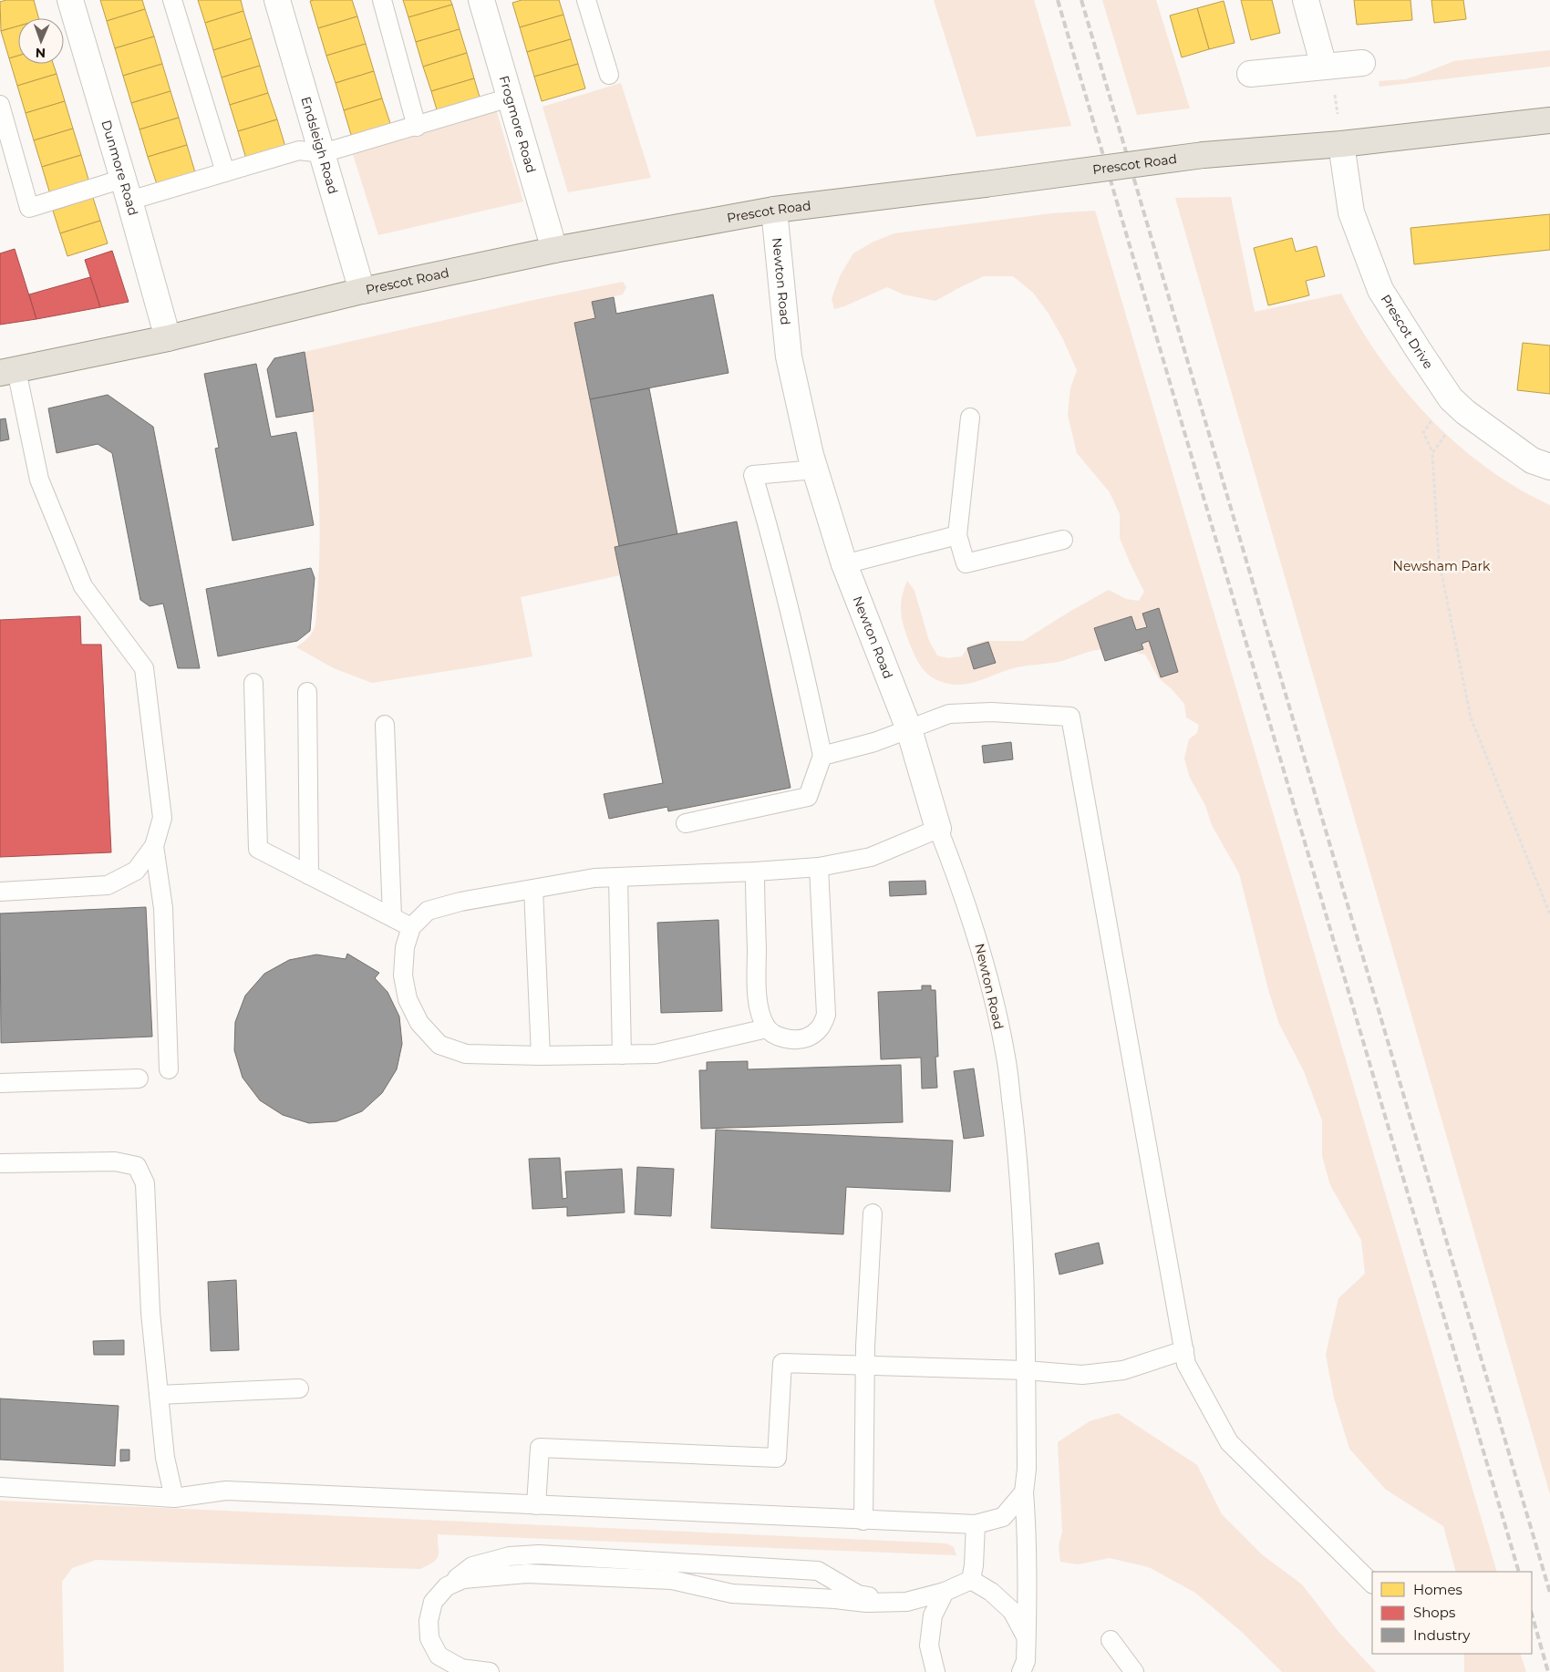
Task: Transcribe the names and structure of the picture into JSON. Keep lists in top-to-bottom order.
{
  "streets": {
    "main road": ["Prescot Road"],
    "street": [
      "Frogmore Road",
      "Endsleigh Road",
      "Dunmore Road",
      "Newton Road",
      "Prescot Drive"
    ]
  },
  "crossings": [
    ["Frogmore Road", "Prescot Road"],
    ["Endsleigh Road", "Prescot Road"],
    ["Prescot Road", "Dunmore Road"],
    ["Prescot Road", "Newton Road"],
    ["Prescot Road", "Prescot Drive"]
  ],
  "parks": ["Newsham Park"],
  "legend": ["Homes", "Shops", "Industry"],
  "north": "bottom"
}
